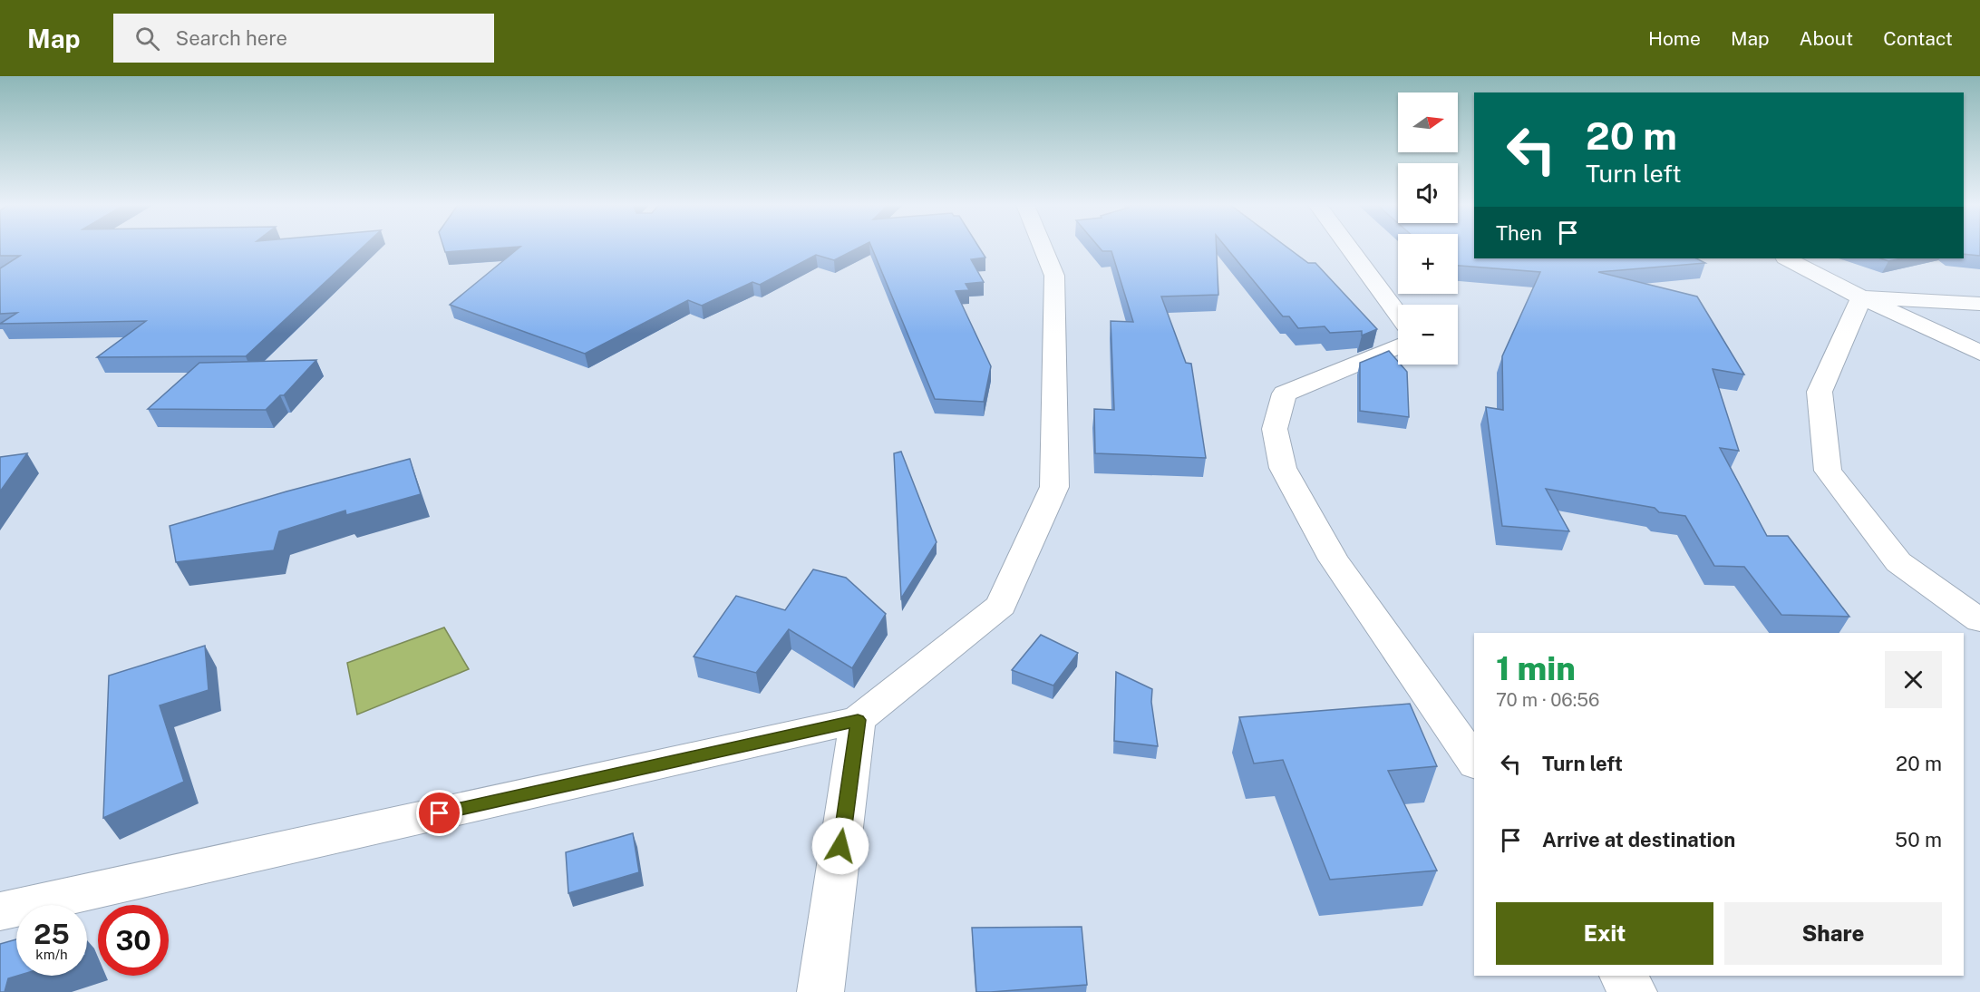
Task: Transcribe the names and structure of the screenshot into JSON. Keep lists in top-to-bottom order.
{
  "north": "right",
  "page": {
    "header": "Map",
    "search": "Search here",
    "nav": [
      "Home",
      "Map",
      "About",
      "Contact"
    ],
    "map_buttons": ["+", "−"],
    "turn": ["20 m", "Turn left"],
    "then": "Then",
    "heading": ["1 min", "70 m · 06:56"],
    "list": [
      {
        "name": "Turn left",
        "value": "20 m"
      },
      {
        "name": "Arrive at destination",
        "value": "50 m"
      }
    ],
    "buttons": ["Exit", "Share"],
    "speed": "25 km/h",
    "limit": "30"
  }
}
